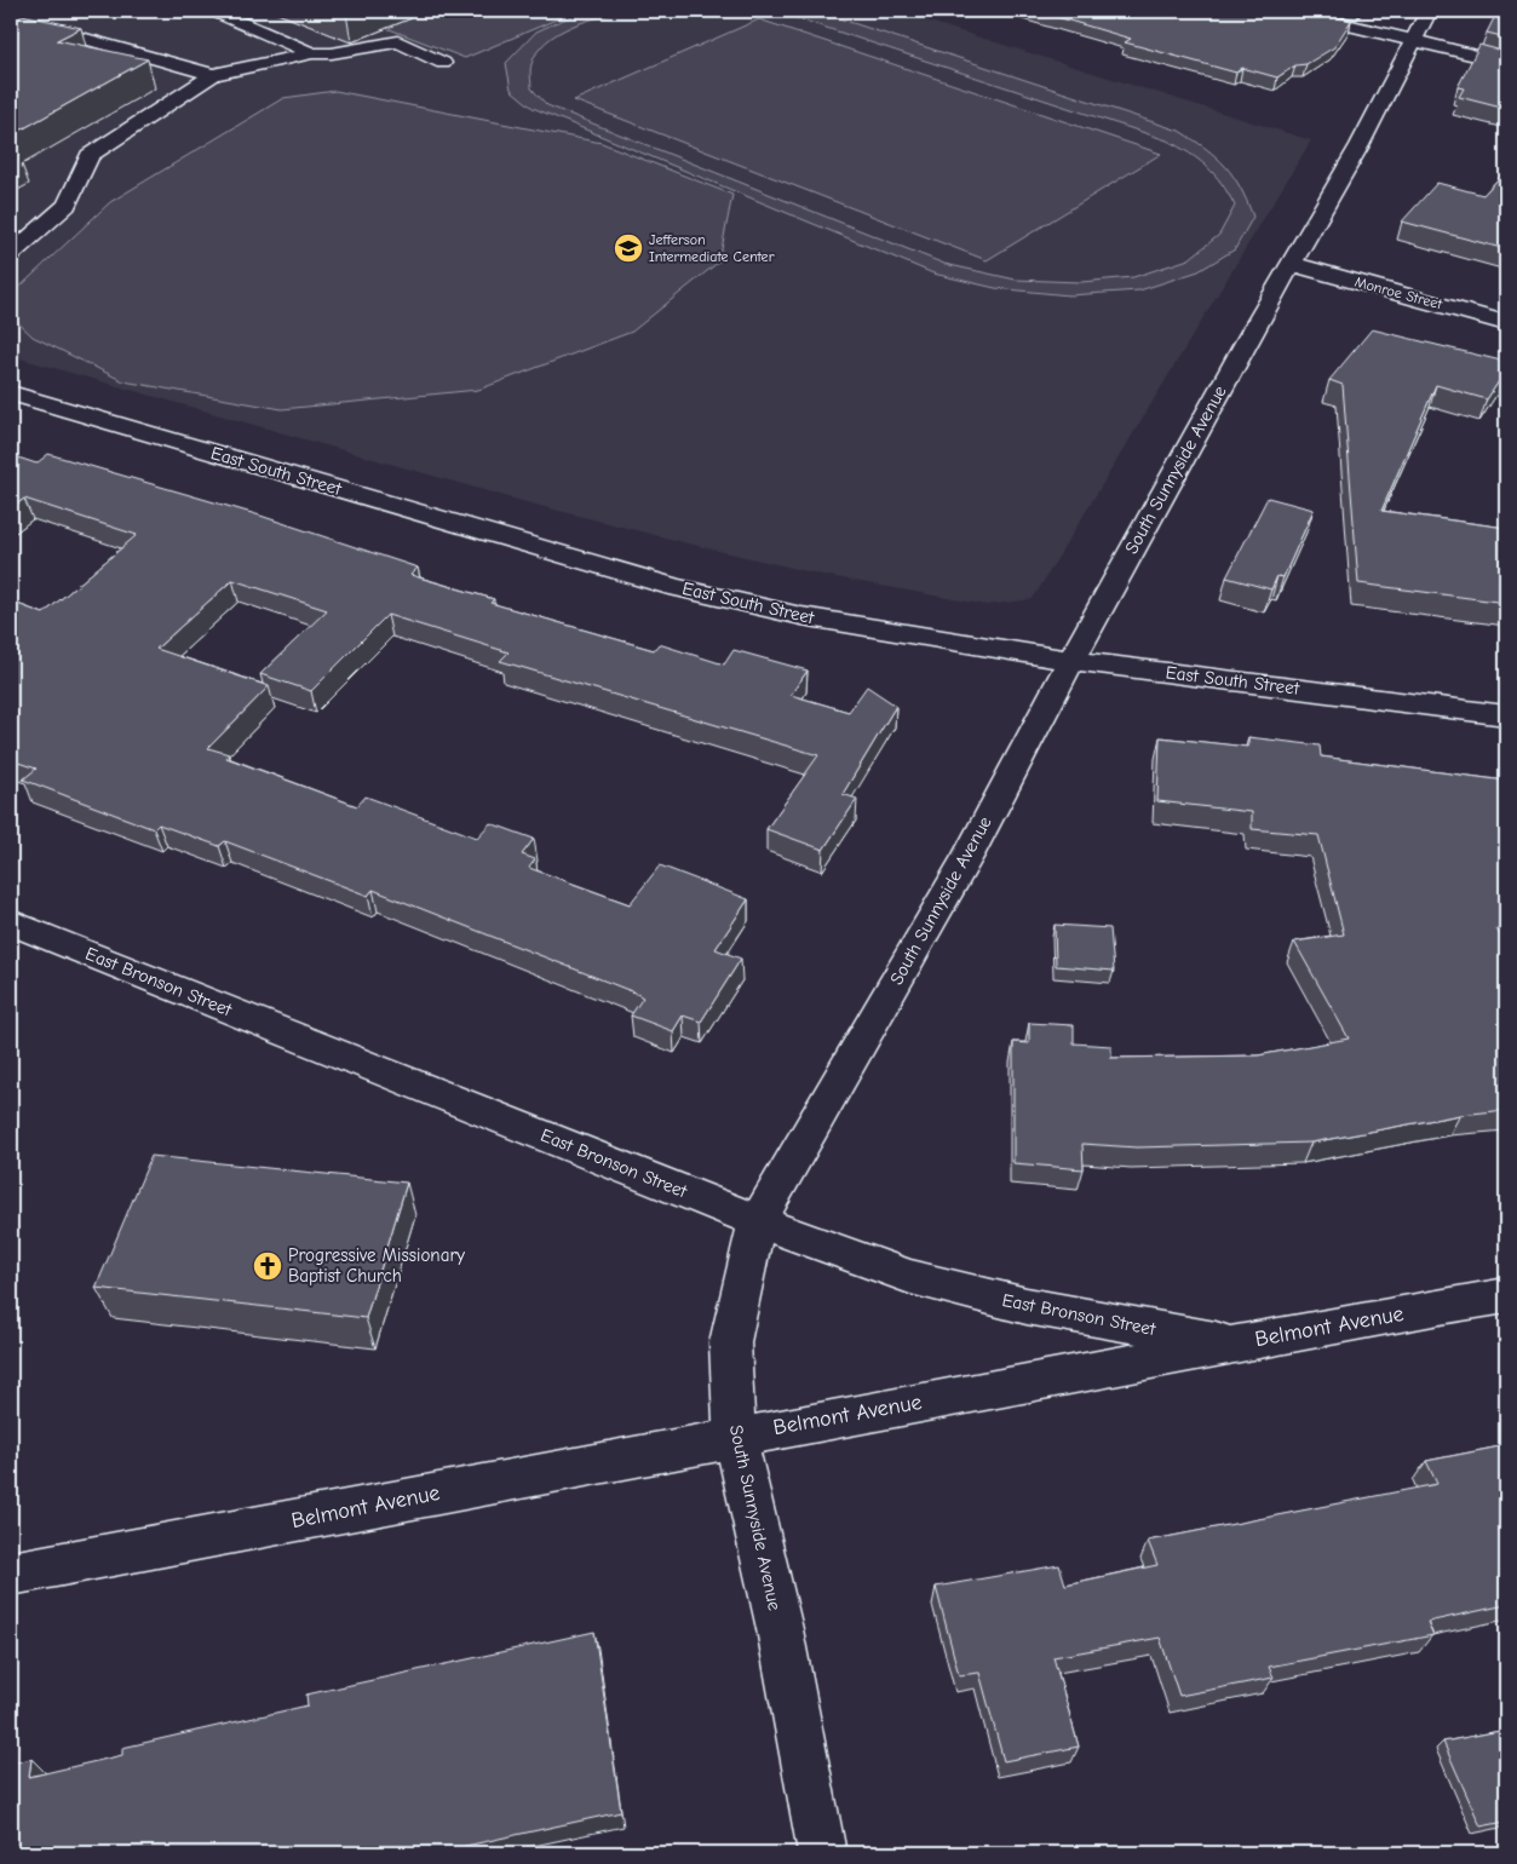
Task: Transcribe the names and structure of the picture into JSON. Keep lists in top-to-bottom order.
{
  "streets": {
    "street": [
      "Monroe Street",
      "South Sunnyside Avenue",
      "East South Street",
      "East Bronson Street",
      "Belmont Avenue"
    ]
  },
  "crossings": [
    ["Monroe Street", "South Sunnyside Avenue"],
    ["South Sunnyside Avenue", "East South Street"],
    ["South Sunnyside Avenue", "East Bronson Street"],
    ["South Sunnyside Avenue", "Belmont Avenue"],
    ["East Bronson Street", "Belmont Avenue"]
  ],
  "places": {
    "school or university": ["Jefferson Intermediate Center"],
    "church": ["Progressive Missionary Baptist Church"]
  }
}
